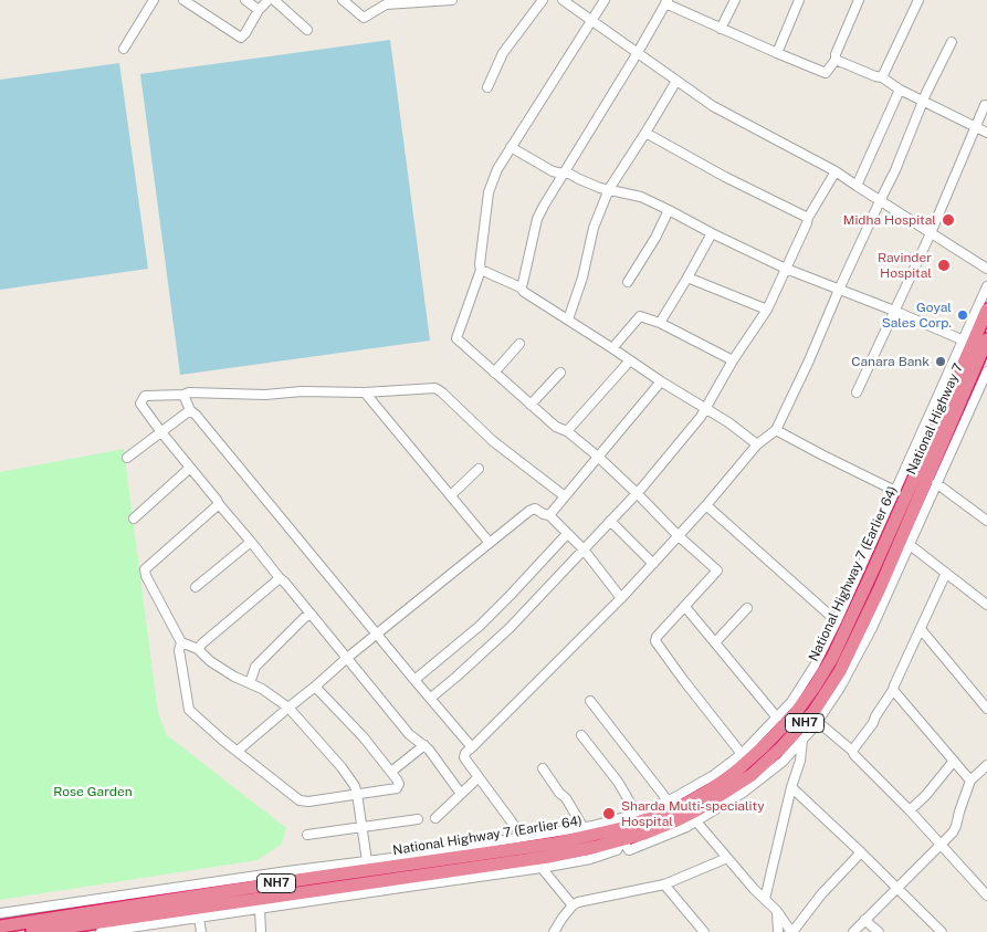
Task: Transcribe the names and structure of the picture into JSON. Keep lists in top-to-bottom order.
{
  "streets": {
    "highway": ["National Highway 7", "National Highway 7 (Earlier 64)", "NH7"]
  },
  "crossings": [
    ["National Highway 7", "National Highway 7 (Earlier 64)"]
  ],
  "parks": ["Rose Garden"],
  "places": [
    "Midha Hospital",
    "Ravinder Hospital",
    "Goyal Sales Corp.",
    "Canara Bank",
    "Sharda Multi-speciality Hospital"
  ]
}
